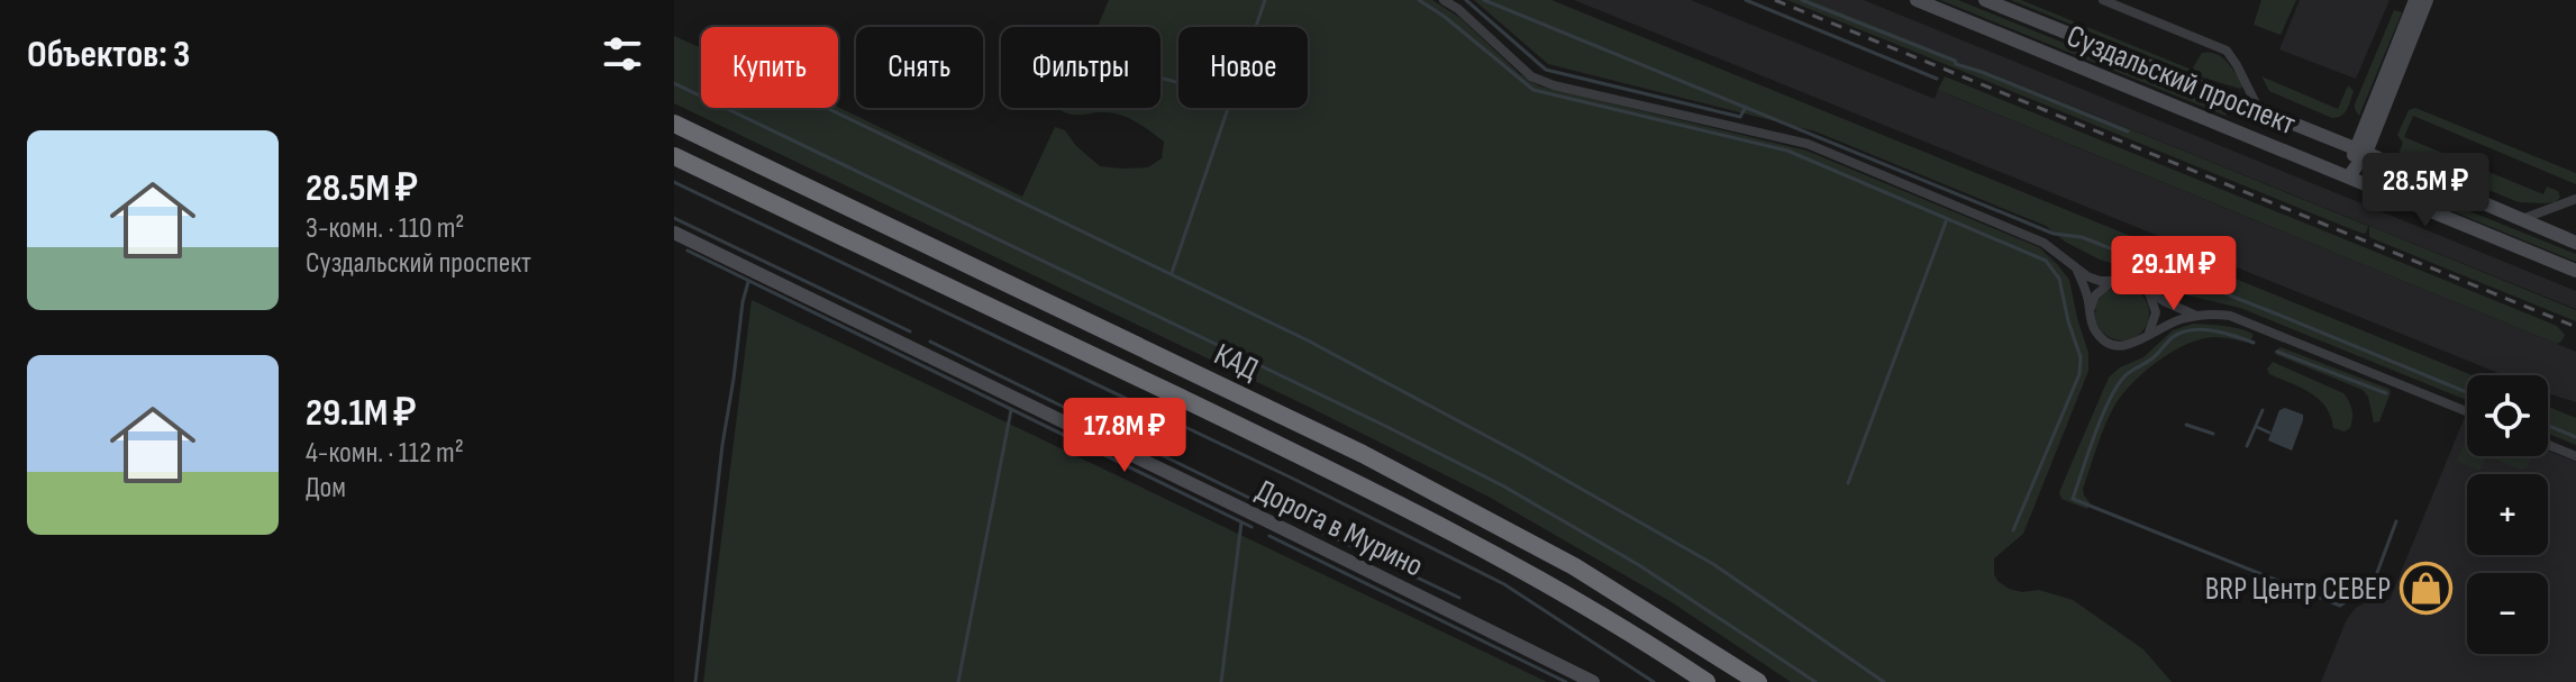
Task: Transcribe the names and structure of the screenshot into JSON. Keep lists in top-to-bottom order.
{
  "streets": {
    "highway": ["КАД"],
    "street": ["Суздальский проспект", "Дорога в Мурино"]
  },
  "places": {
    "shop": ["BRP Центр СЕВЕР"]
  },
  "page": {
    "heading": "Объектов: 3",
    "chip": [
      "Купить",
      "Снять",
      "Фильтры",
      "Новое"
    ],
    "list": [
      {
        "name": "28.5M ₽",
        "note": "3-комн. · 110 m² · Суздальский проспект"
      },
      {
        "name": "29.1M ₽",
        "note": "4-комн. · 112 m² · Дом"
      }
    ],
    "price": ["28.5M ₽", "29.1M ₽", "17.8M ₽"],
    "map_buttons": ["+", "−"]
  }
}
